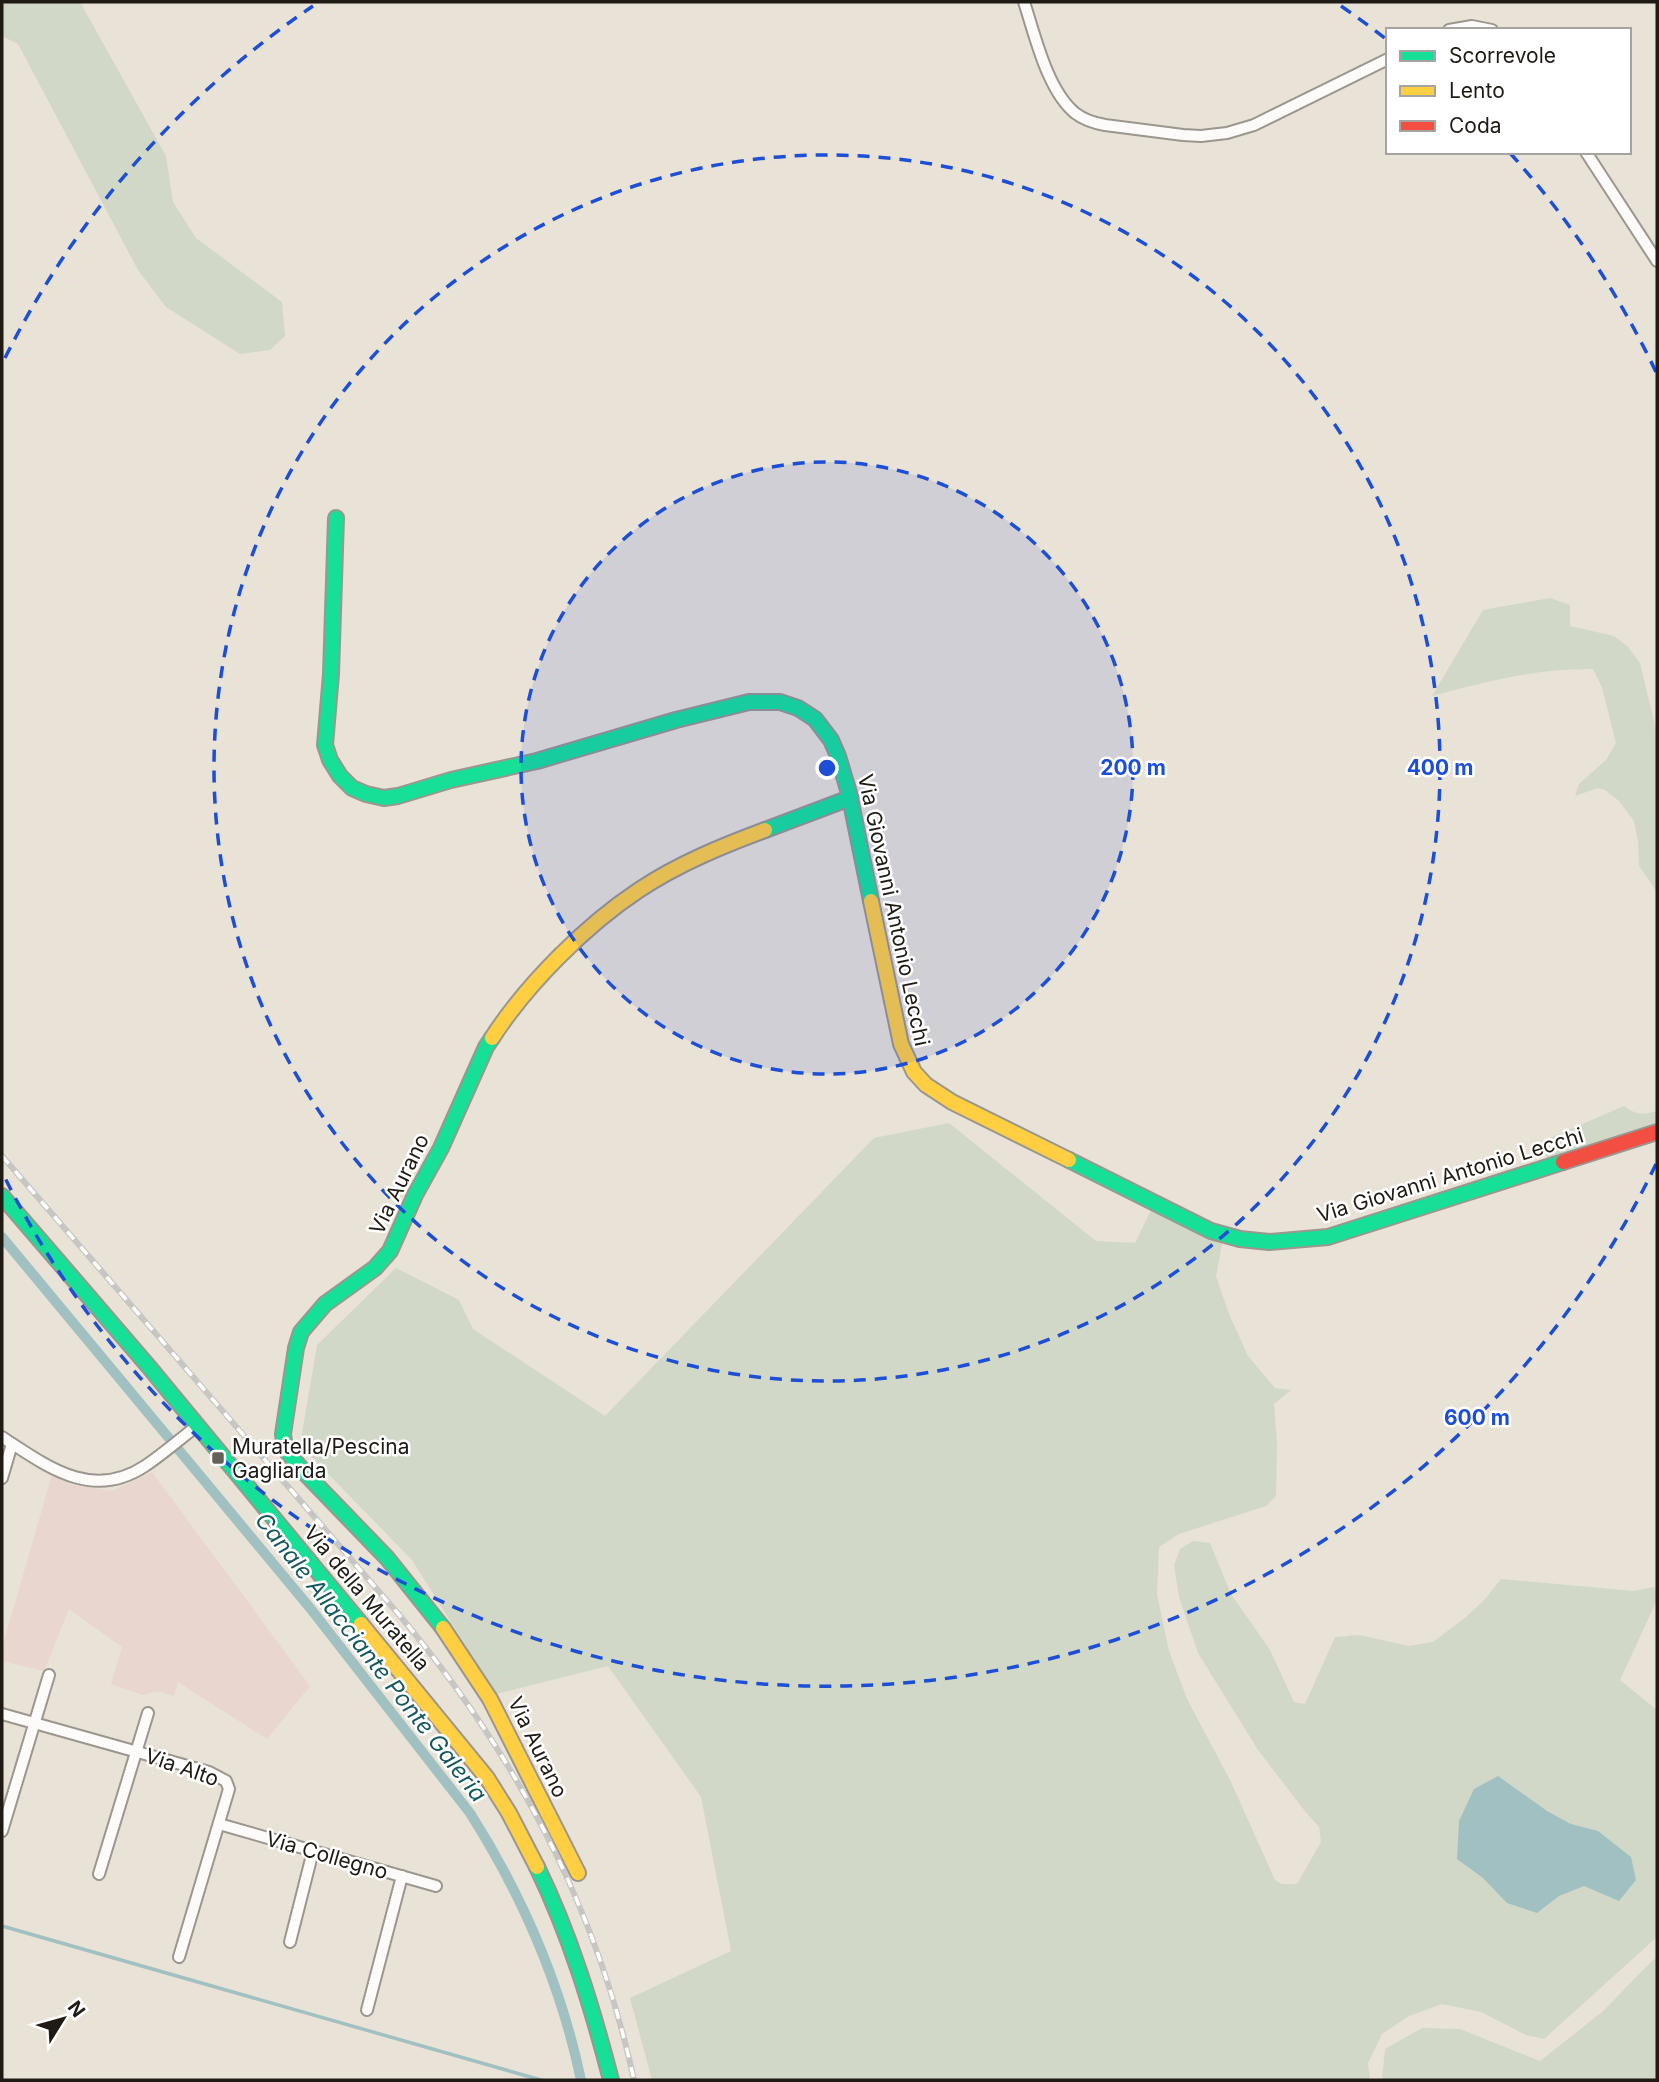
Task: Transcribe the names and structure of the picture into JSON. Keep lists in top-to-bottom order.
{
  "streets": {
    "street": [
      "Via Giovanni Antonio Lecchi",
      "Via Aurano",
      "Via della Muratella",
      "Via Alto",
      "Via Collegno"
    ]
  },
  "crossings": [
    ["Via Giovanni Antonio Lecchi", "Via Aurano"],
    ["Via Alto", "Via Collegno"]
  ],
  "water": ["Canale Allacciante Ponte Galeria"],
  "places": {
    "transit": ["Muratella/Pescina Gagliarda"]
  },
  "legend": ["Scorrevole", "Lento", "Coda"],
  "north": "top right",
  "rings": ["200 m", "400 m", "600 m"]
}
